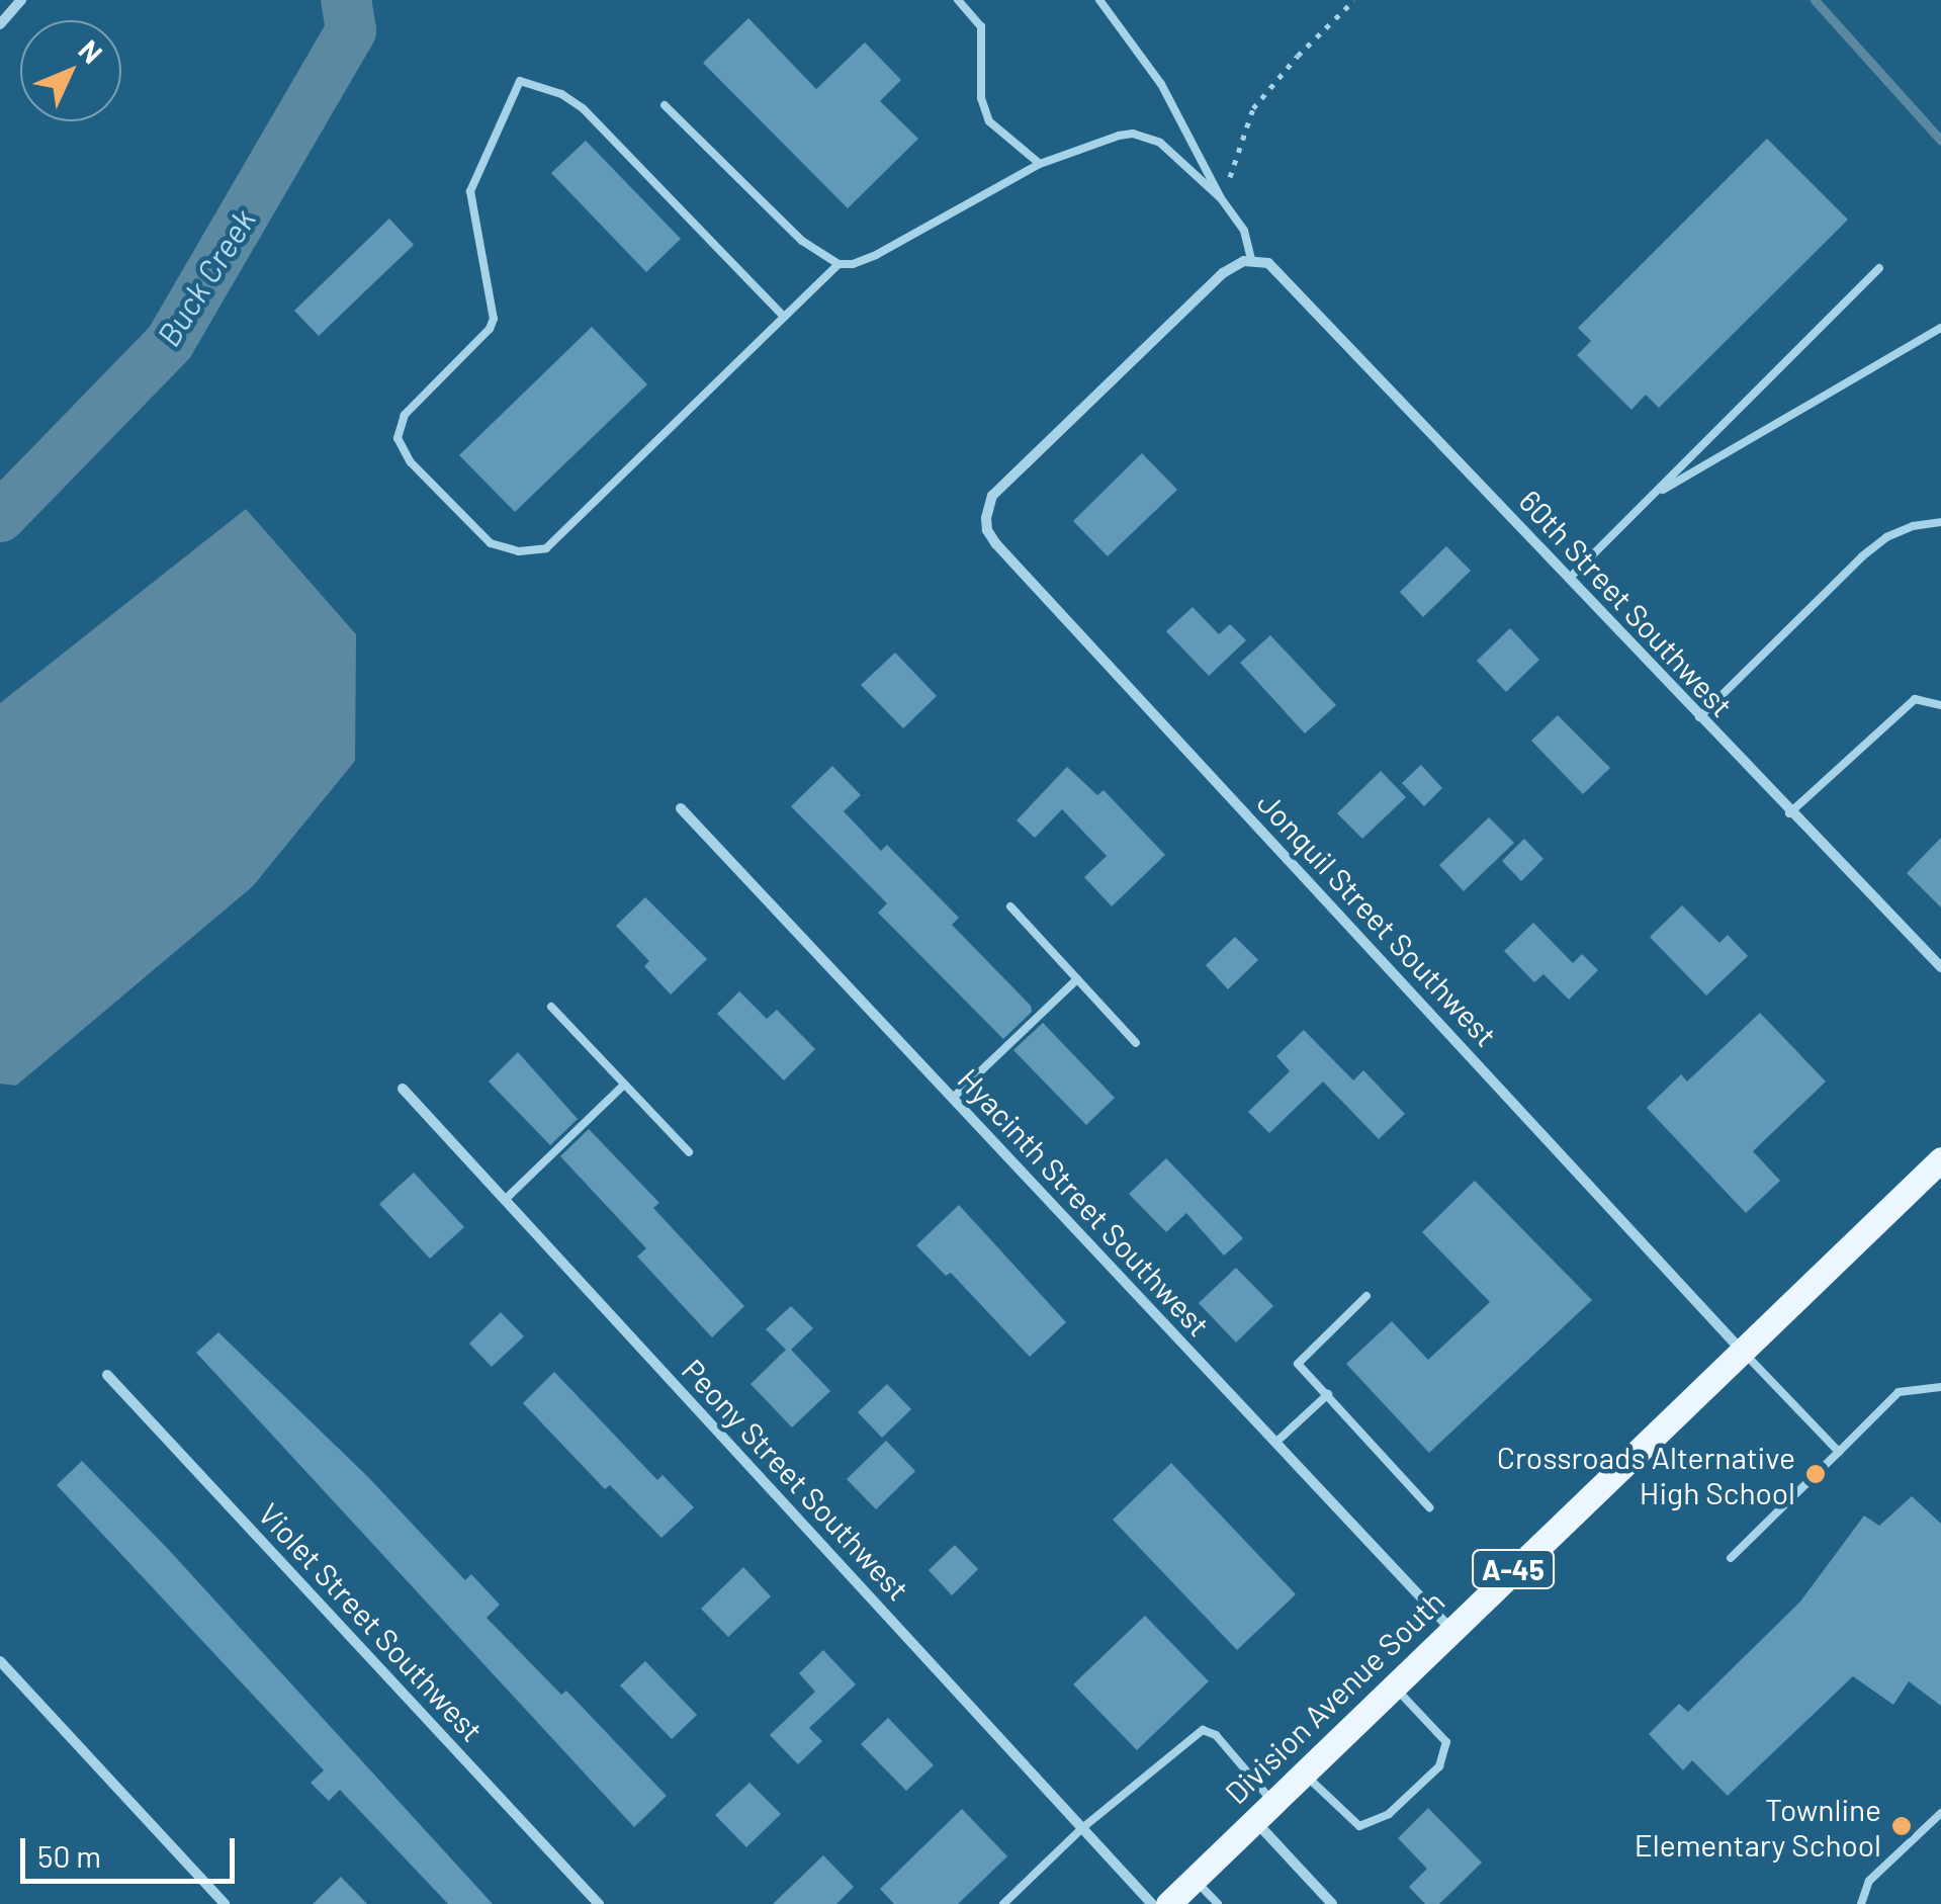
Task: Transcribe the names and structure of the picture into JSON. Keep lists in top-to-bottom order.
{
  "streets": {
    "main road": ["A-45", "Division Avenue South"],
    "street": [
      "60th Street Southwest",
      "Jonquil Street Southwest",
      "Hyacinth Street Southwest",
      "Peony Street Southwest",
      "Violet Street Southwest"
    ]
  },
  "crossings": [
    ["60th Street Southwest", "Jonquil Street Southwest"],
    ["Jonquil Street Southwest", "Division Avenue South"],
    ["Hyacinth Street Southwest", "Division Avenue South"]
  ],
  "water": ["Buck Creek"],
  "places": ["Crossroads Alternative High School", "Townline Elementary School"],
  "scale_bar": "50 m",
  "north": "top right"
}
